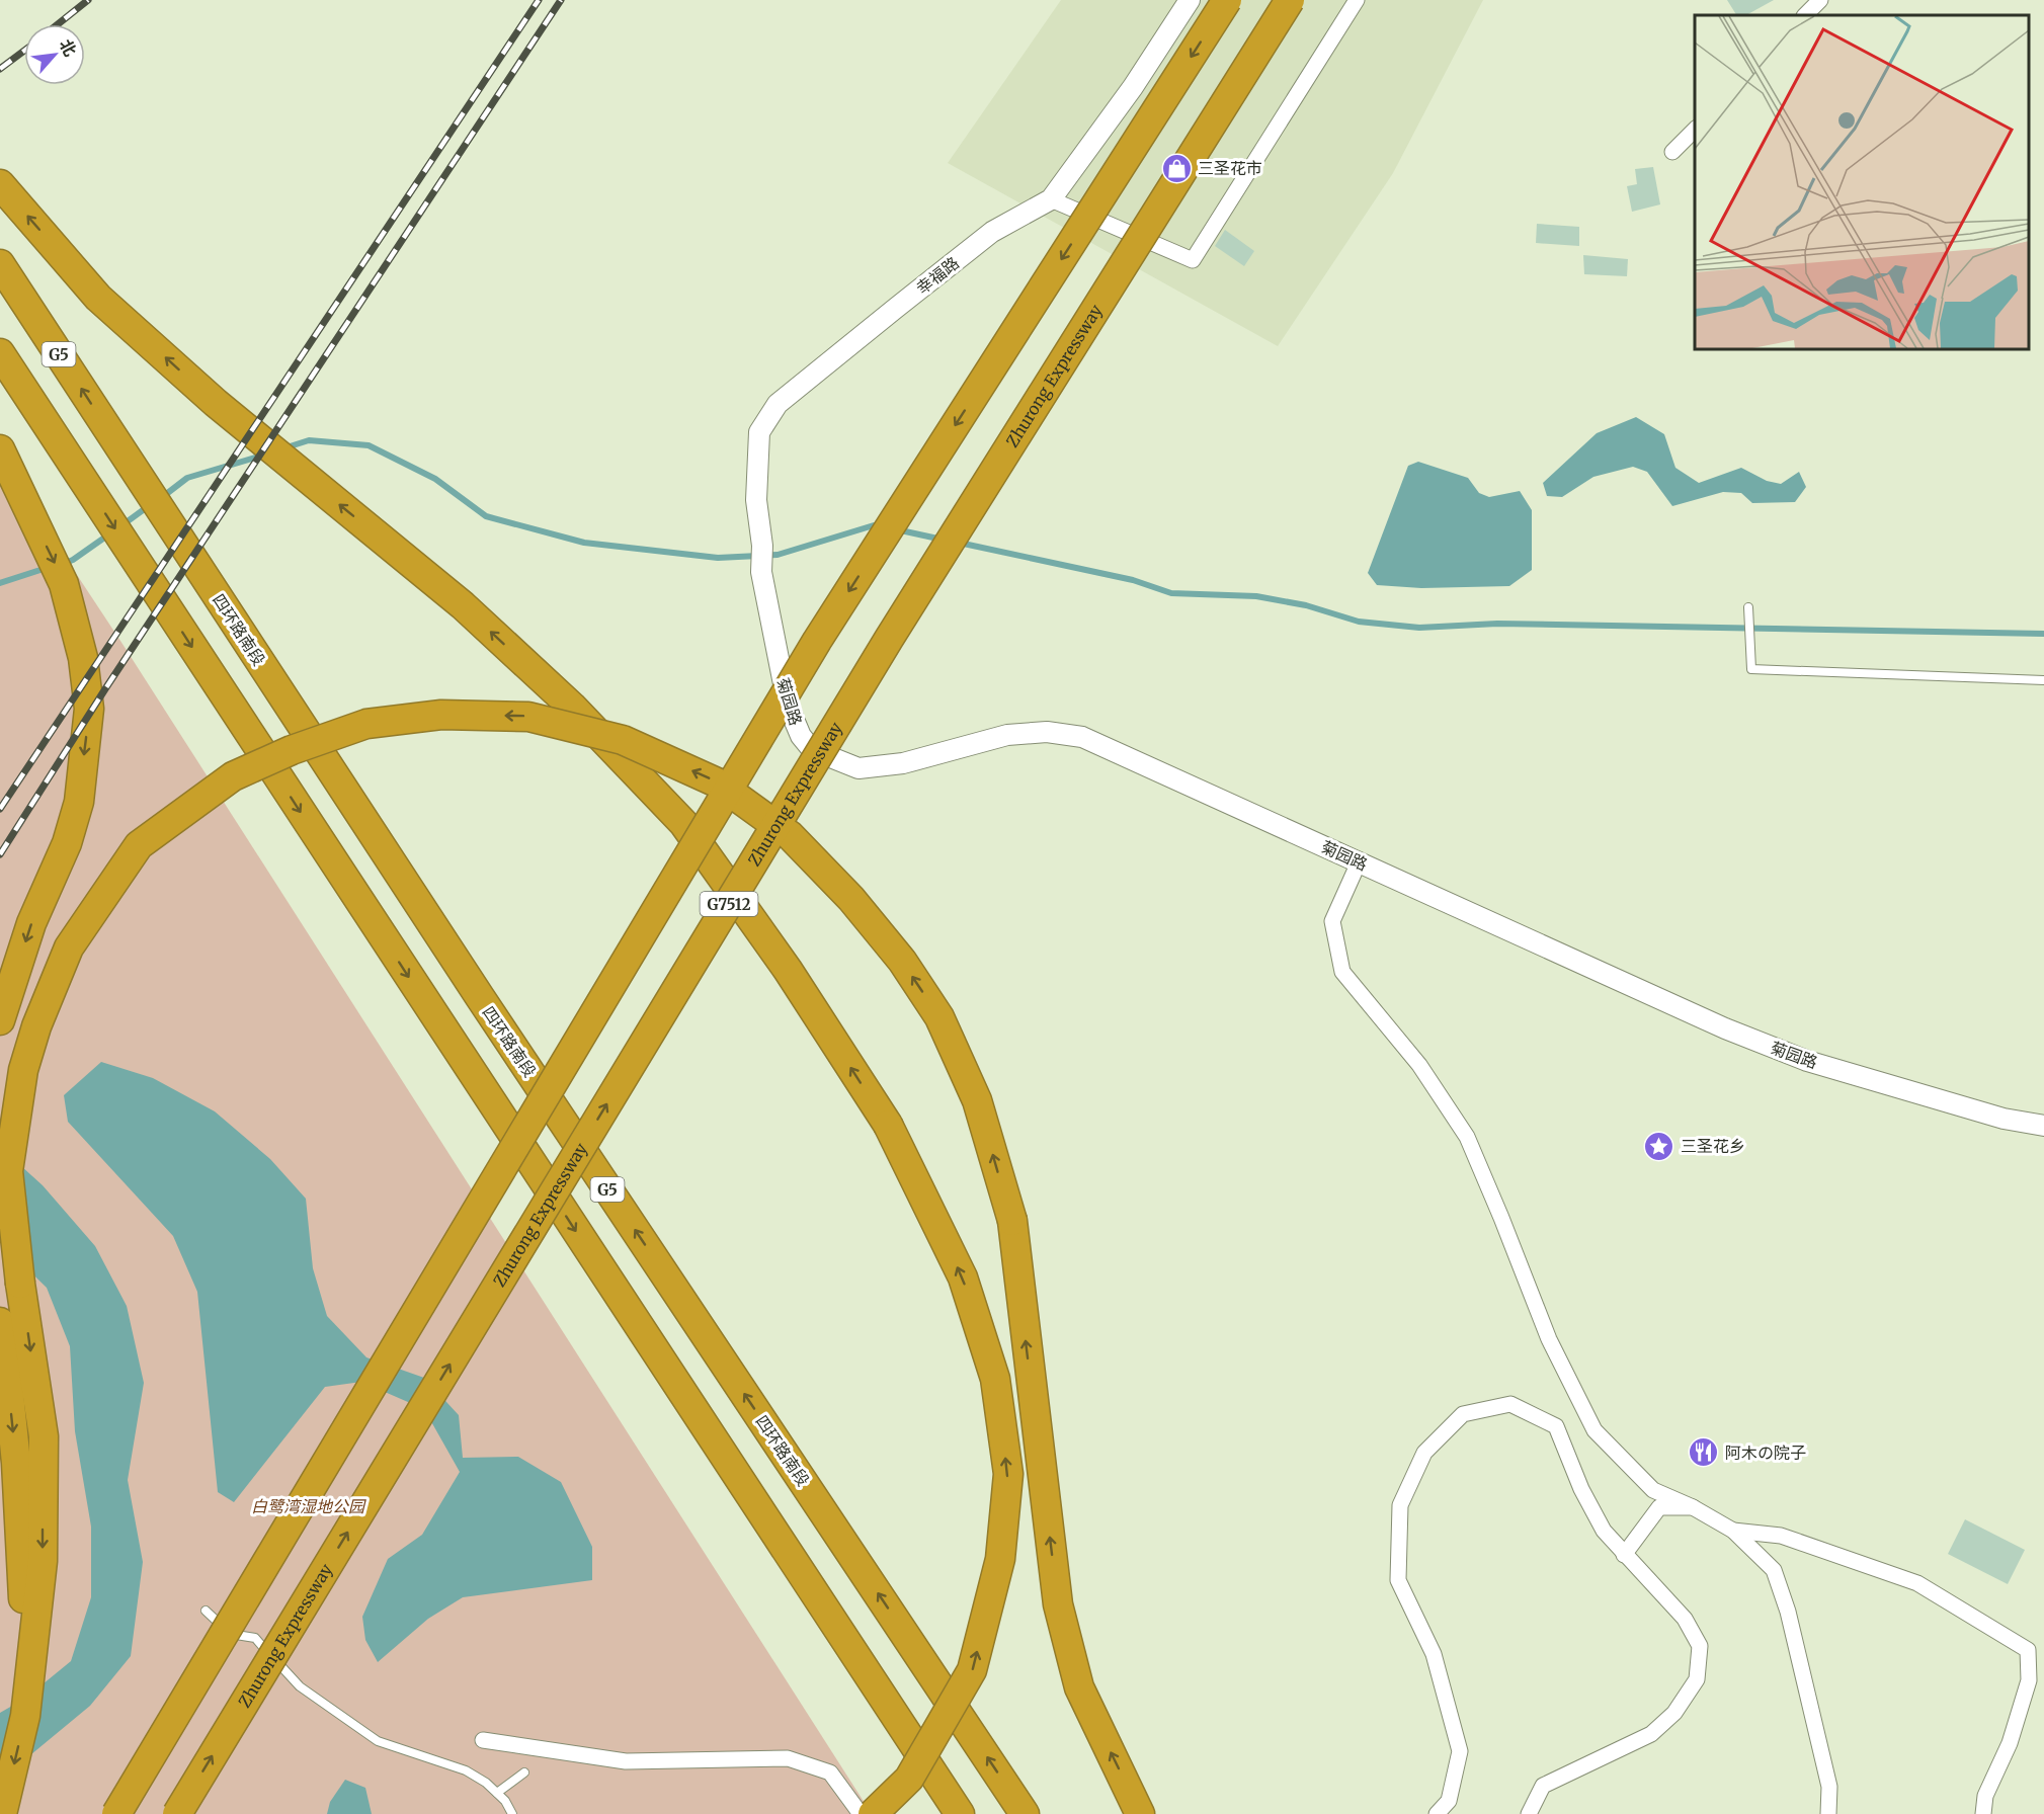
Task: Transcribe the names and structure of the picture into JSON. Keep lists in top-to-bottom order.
{
  "streets": {
    "highway": [
      "G5",
      "Zhurong Expressway",
      "四环路南段",
      "G7512"
    ],
    "street": ["幸福路", "菊园路"]
  },
  "crossings": [
    ["幸福路", "菊园路"]
  ],
  "parks": ["白鹭湾湿地公园"],
  "places": {
    "shop": ["三圣花市"],
    "place": ["三圣花乡"],
    "restaurant": ["阿木の院子"]
  },
  "north": "top right"
}
